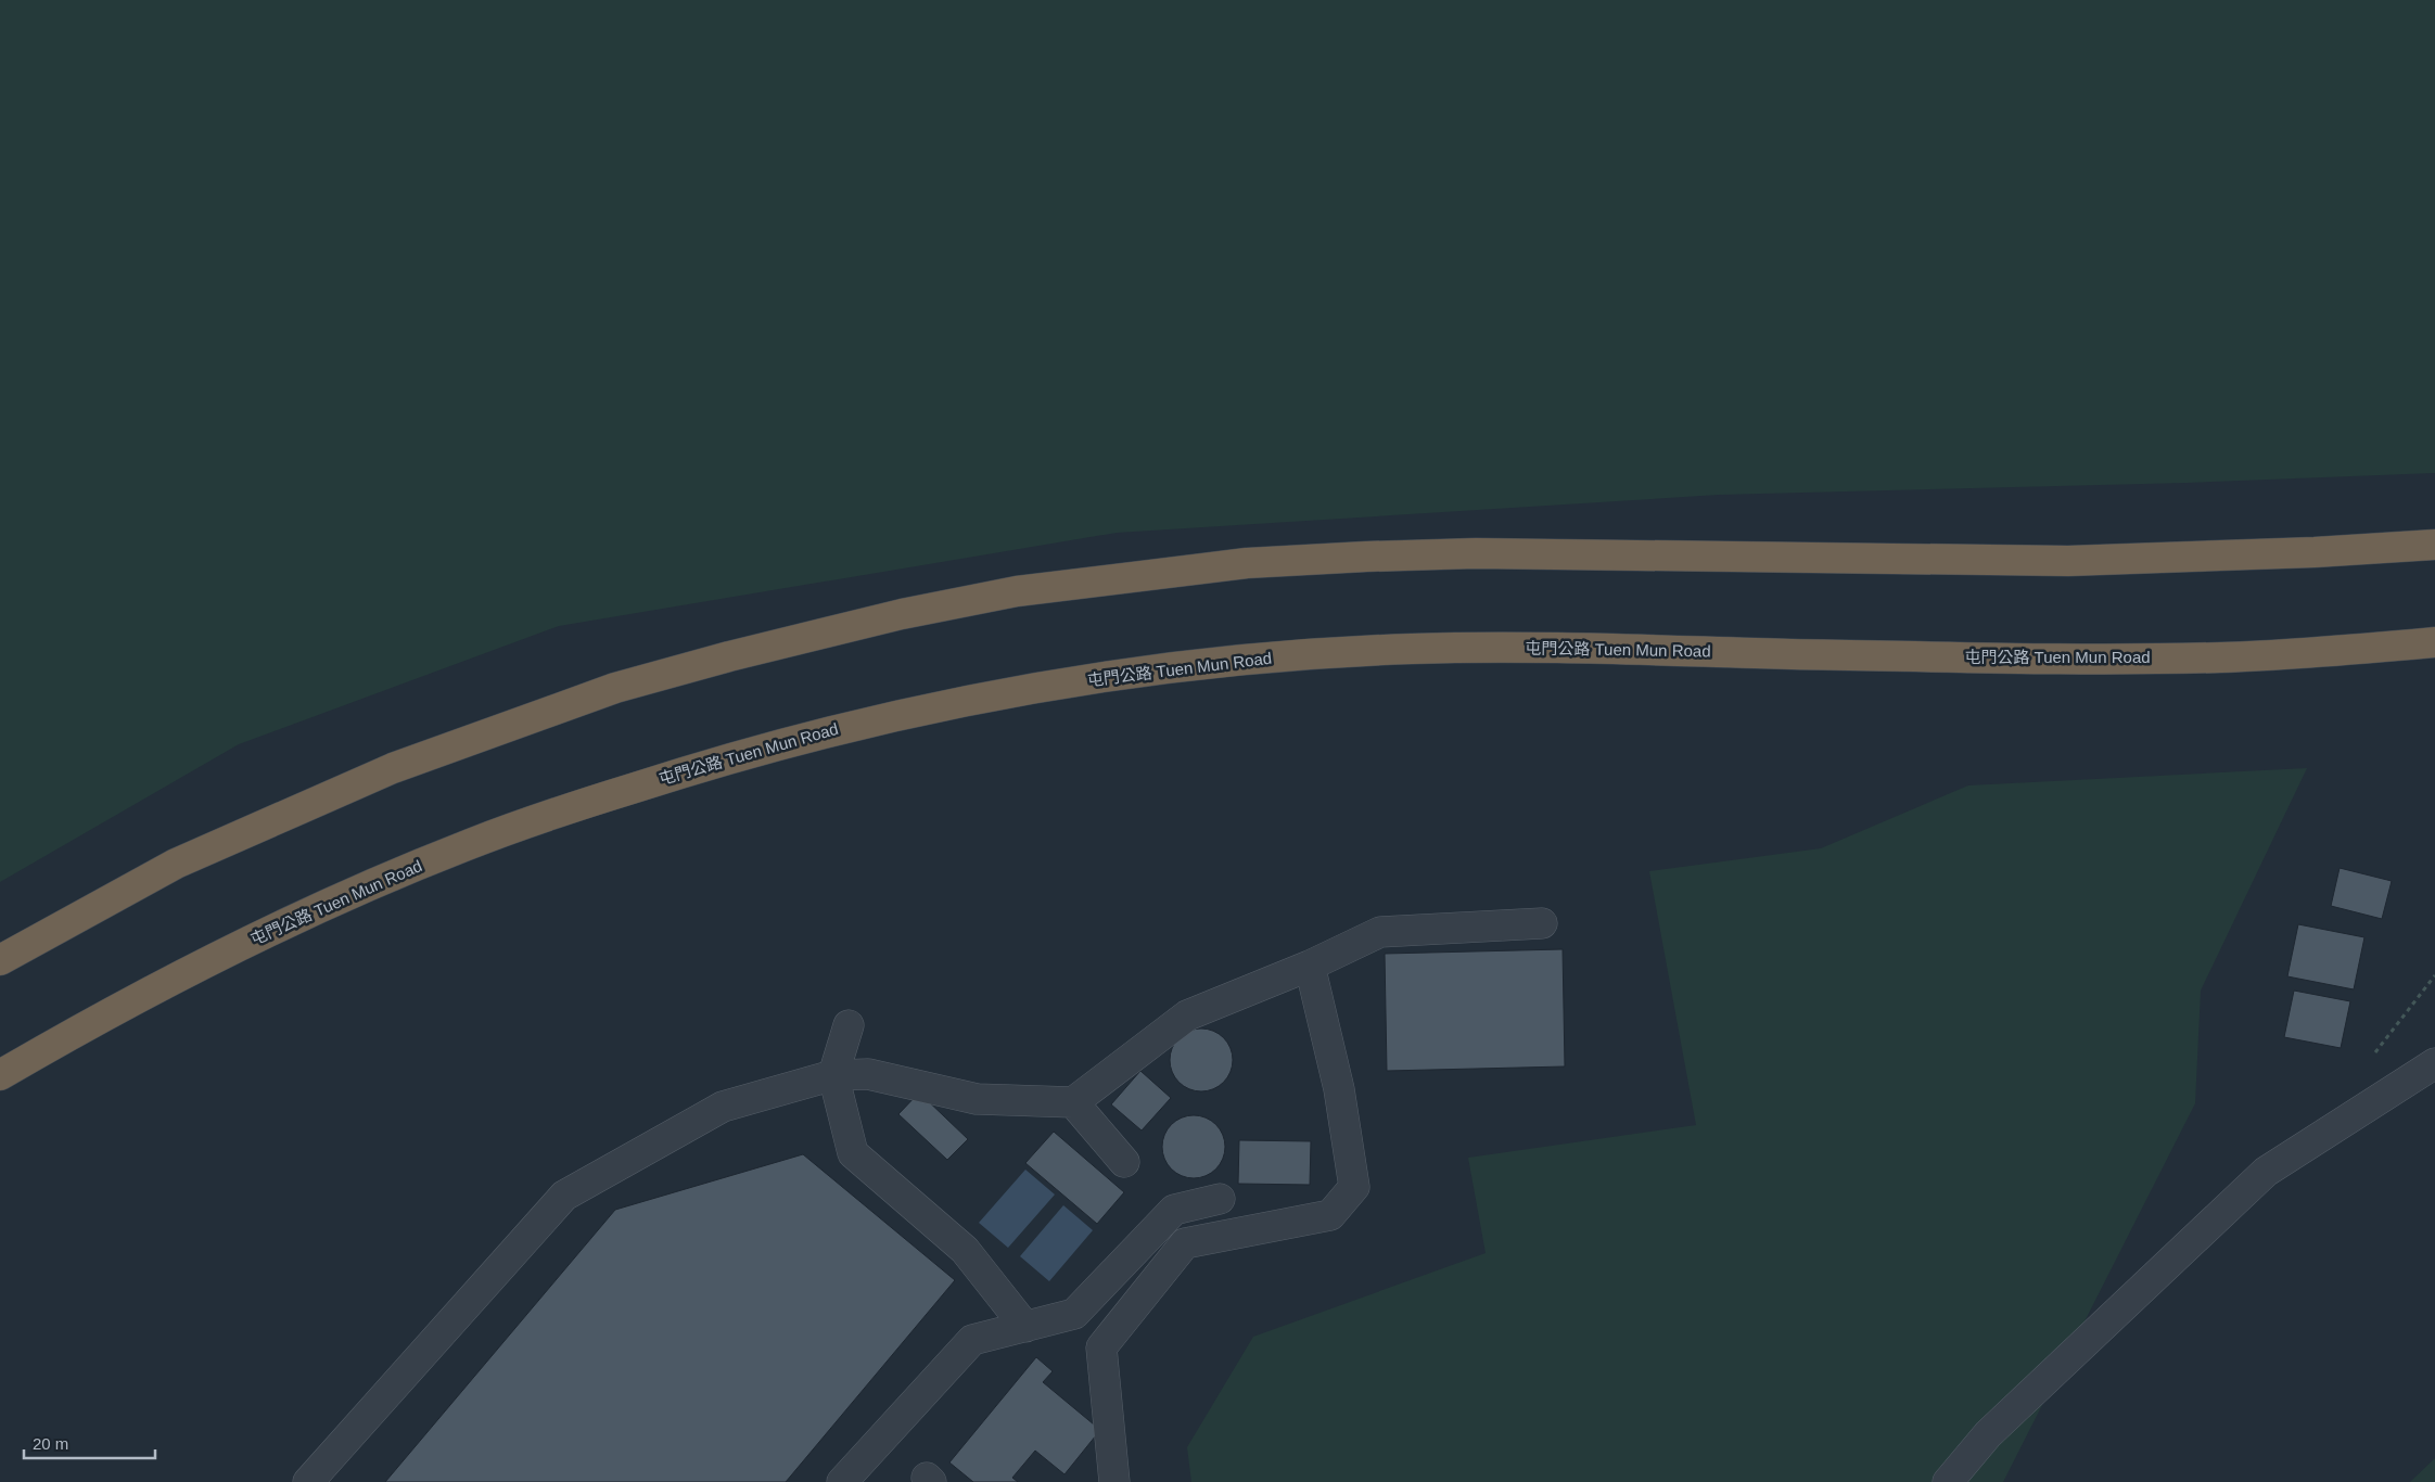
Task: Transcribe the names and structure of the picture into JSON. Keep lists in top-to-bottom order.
{
  "streets": {
    "highway": ["屯門公路 Tuen Mun Road"]
  },
  "scale_bar": "20 m"
}
